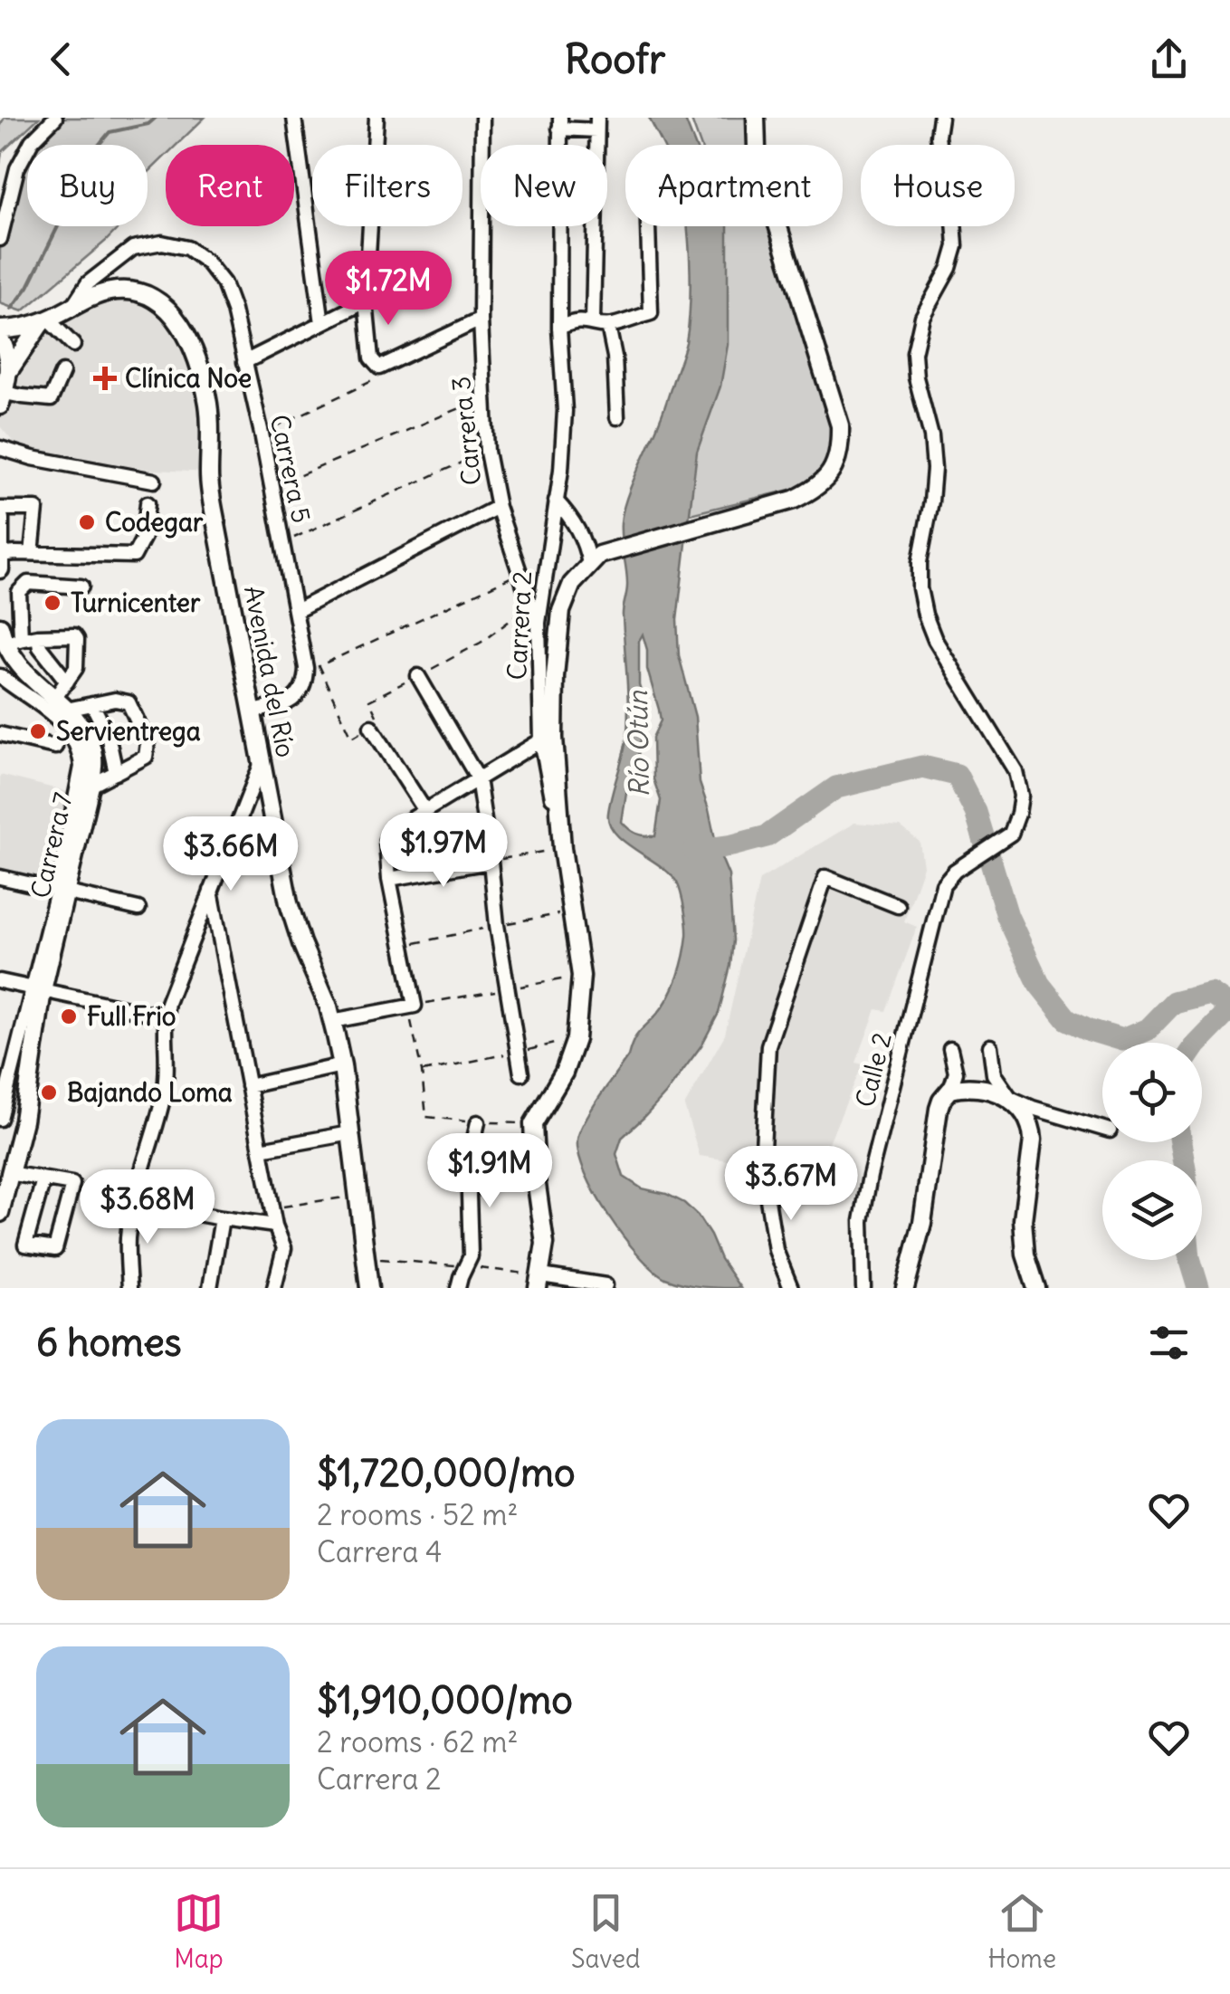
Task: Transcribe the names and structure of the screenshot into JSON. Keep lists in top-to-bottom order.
{
  "streets": {
    "main road": ["Carrera 2", "Avenida del Río", "Carrera 7"],
    "street": ["Carrera 3", "Carrera 5", "Calle 2"]
  },
  "crossings": [
    ["Carrera 3", "Carrera 2"],
    ["Carrera 5", "Avenida del Río"]
  ],
  "water": ["Río Otún"],
  "places": {
    "health": ["Clínica Noe"],
    "other": [
      "Codegar",
      "Turnicenter",
      "Servientrega",
      "Full Frio",
      "Bajando Loma"
    ]
  },
  "page": {
    "header": "Roofr",
    "chip": [
      "Buy",
      "Rent",
      "Filters",
      "New",
      "Apartment",
      "House"
    ],
    "price": [
      "$1.72M",
      "$1.97M",
      "$3.66M",
      "$1.91M",
      "$3.67M",
      "$3.68M"
    ],
    "heading": "6 homes",
    "list": [
      {
        "name": "$1,720,000/mo",
        "note": "2 rooms · 52 m² · Carrera 4"
      },
      {
        "name": "$1,910,000/mo",
        "note": "2 rooms · 62 m² · Carrera 2"
      }
    ],
    "tabs": ["Map", "Saved", "Home"]
  }
}
